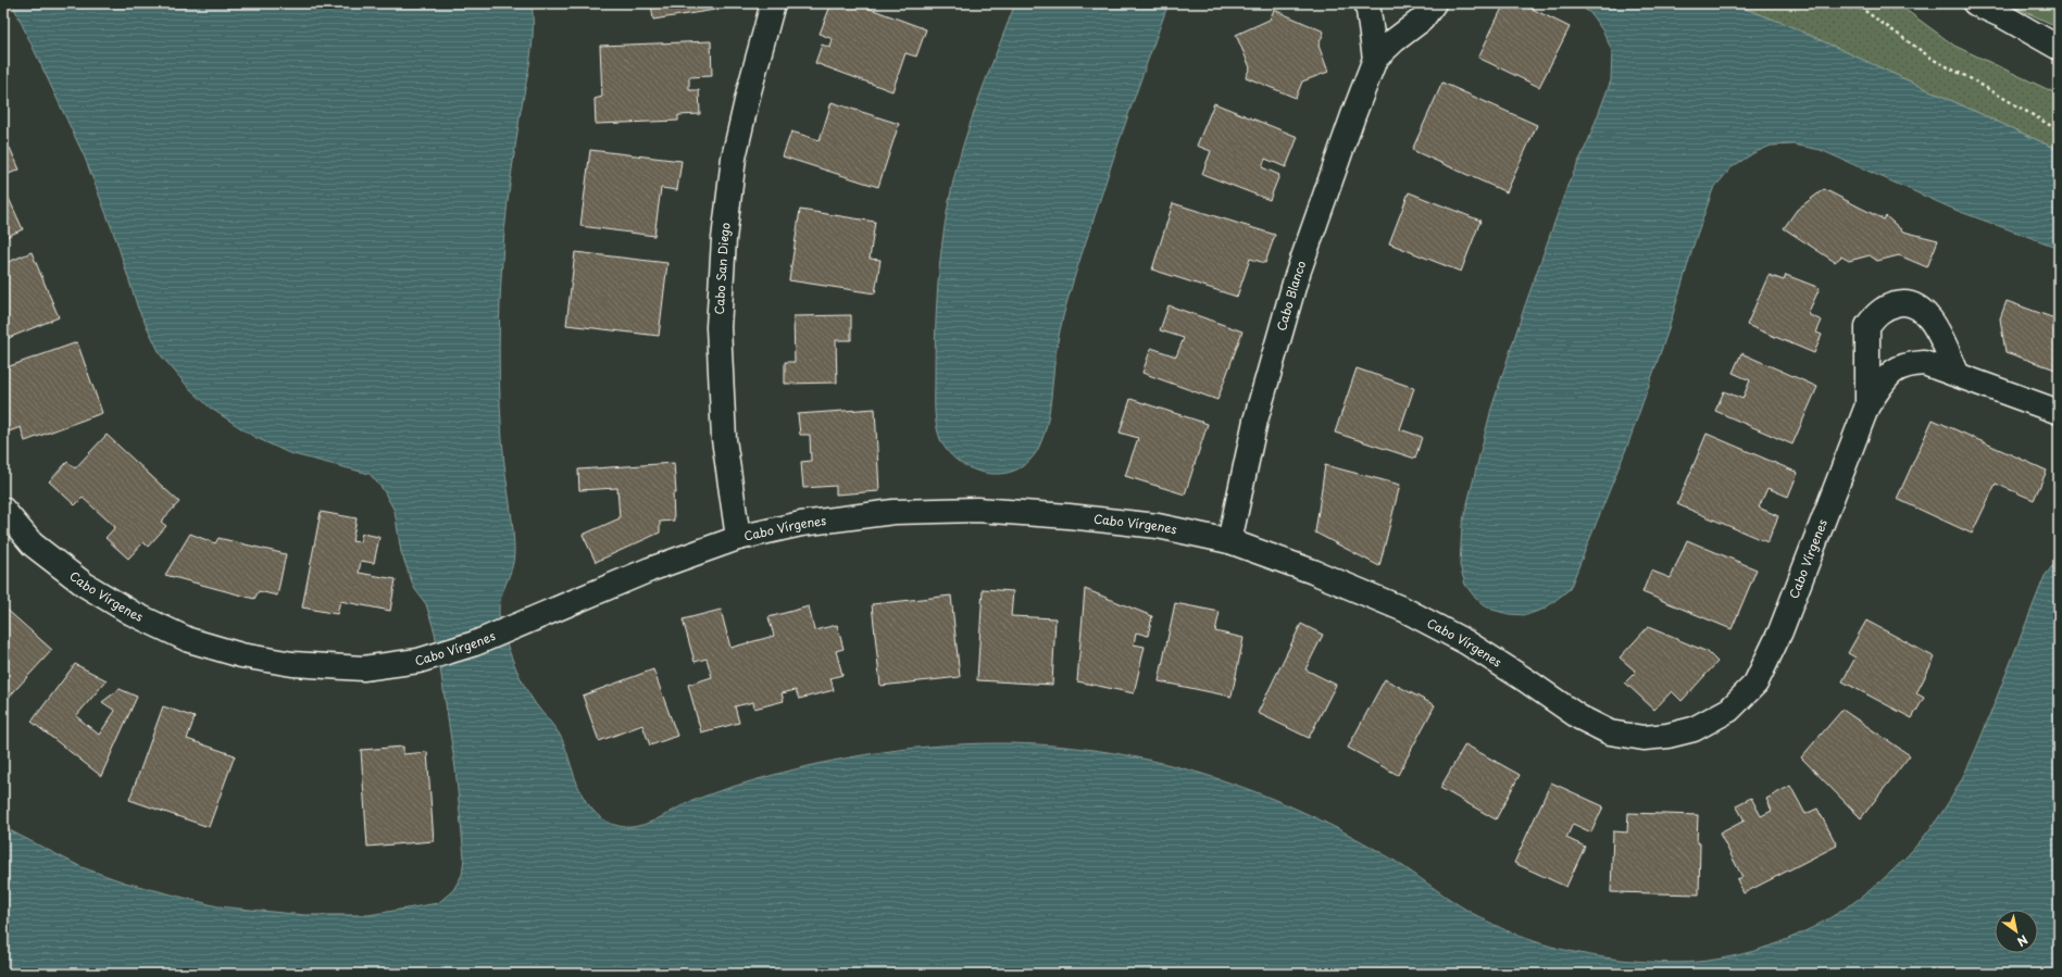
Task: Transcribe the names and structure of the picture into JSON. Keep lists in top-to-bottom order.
{
  "streets": {
    "street": ["Cabo San Diego", "Cabo Blanco", "Cabo Vírgenes"]
  },
  "crossings": [
    ["Cabo San Diego", "Cabo Vírgenes"],
    ["Cabo Blanco", "Cabo Vírgenes"]
  ],
  "north": "bottom right"
}
